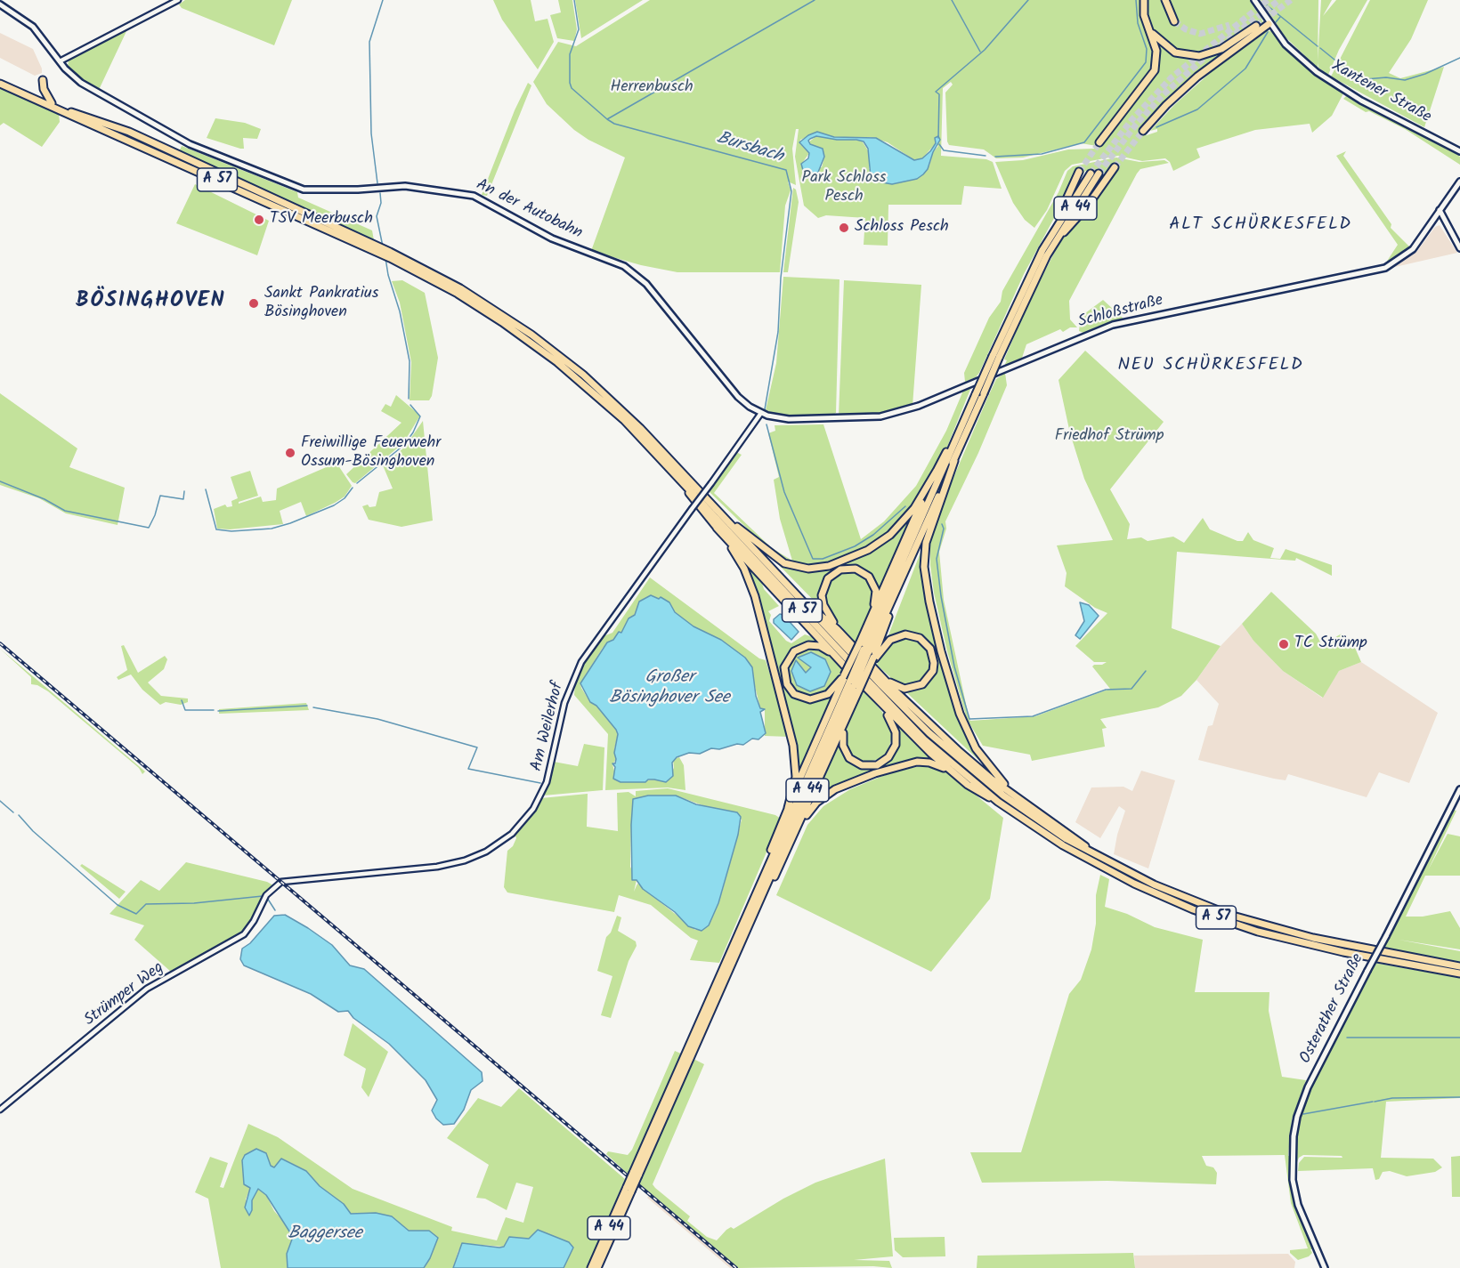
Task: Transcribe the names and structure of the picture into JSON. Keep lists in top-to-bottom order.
{
  "streets": {
    "highway": ["A 57", "A 44"],
    "main road": [
      "Xantener Straße",
      "An der Autobahn",
      "Schloßstraße",
      "Osterather Straße"
    ],
    "street": ["Am Weilerhof", "Strümper Weg"]
  },
  "crossings": [
    ["An der Autobahn", "Schloßstraße"],
    ["An der Autobahn", "Am Weilerhof"],
    ["Schloßstraße", "Am Weilerhof"],
    ["Am Weilerhof", "Strümper Weg"]
  ],
  "districts": ["ALT SCHÜRKESFELD", "BÖSINGHOVEN", "NEU SCHÜRKESFELD"],
  "water": ["Bursbach", "Großer Bösinghover See", "Baggersee"],
  "parks": ["Herrenbusch", "Park Schloss Pesch", "Friedhof Strümp"],
  "places": [
    "TSV Meerbusch",
    "Schloss Pesch",
    "Sankt Pankratius Bösinghoven",
    "Freiwillige Feuerwehr Ossum-Bösinghoven",
    "TC Strümp"
  ]
}
